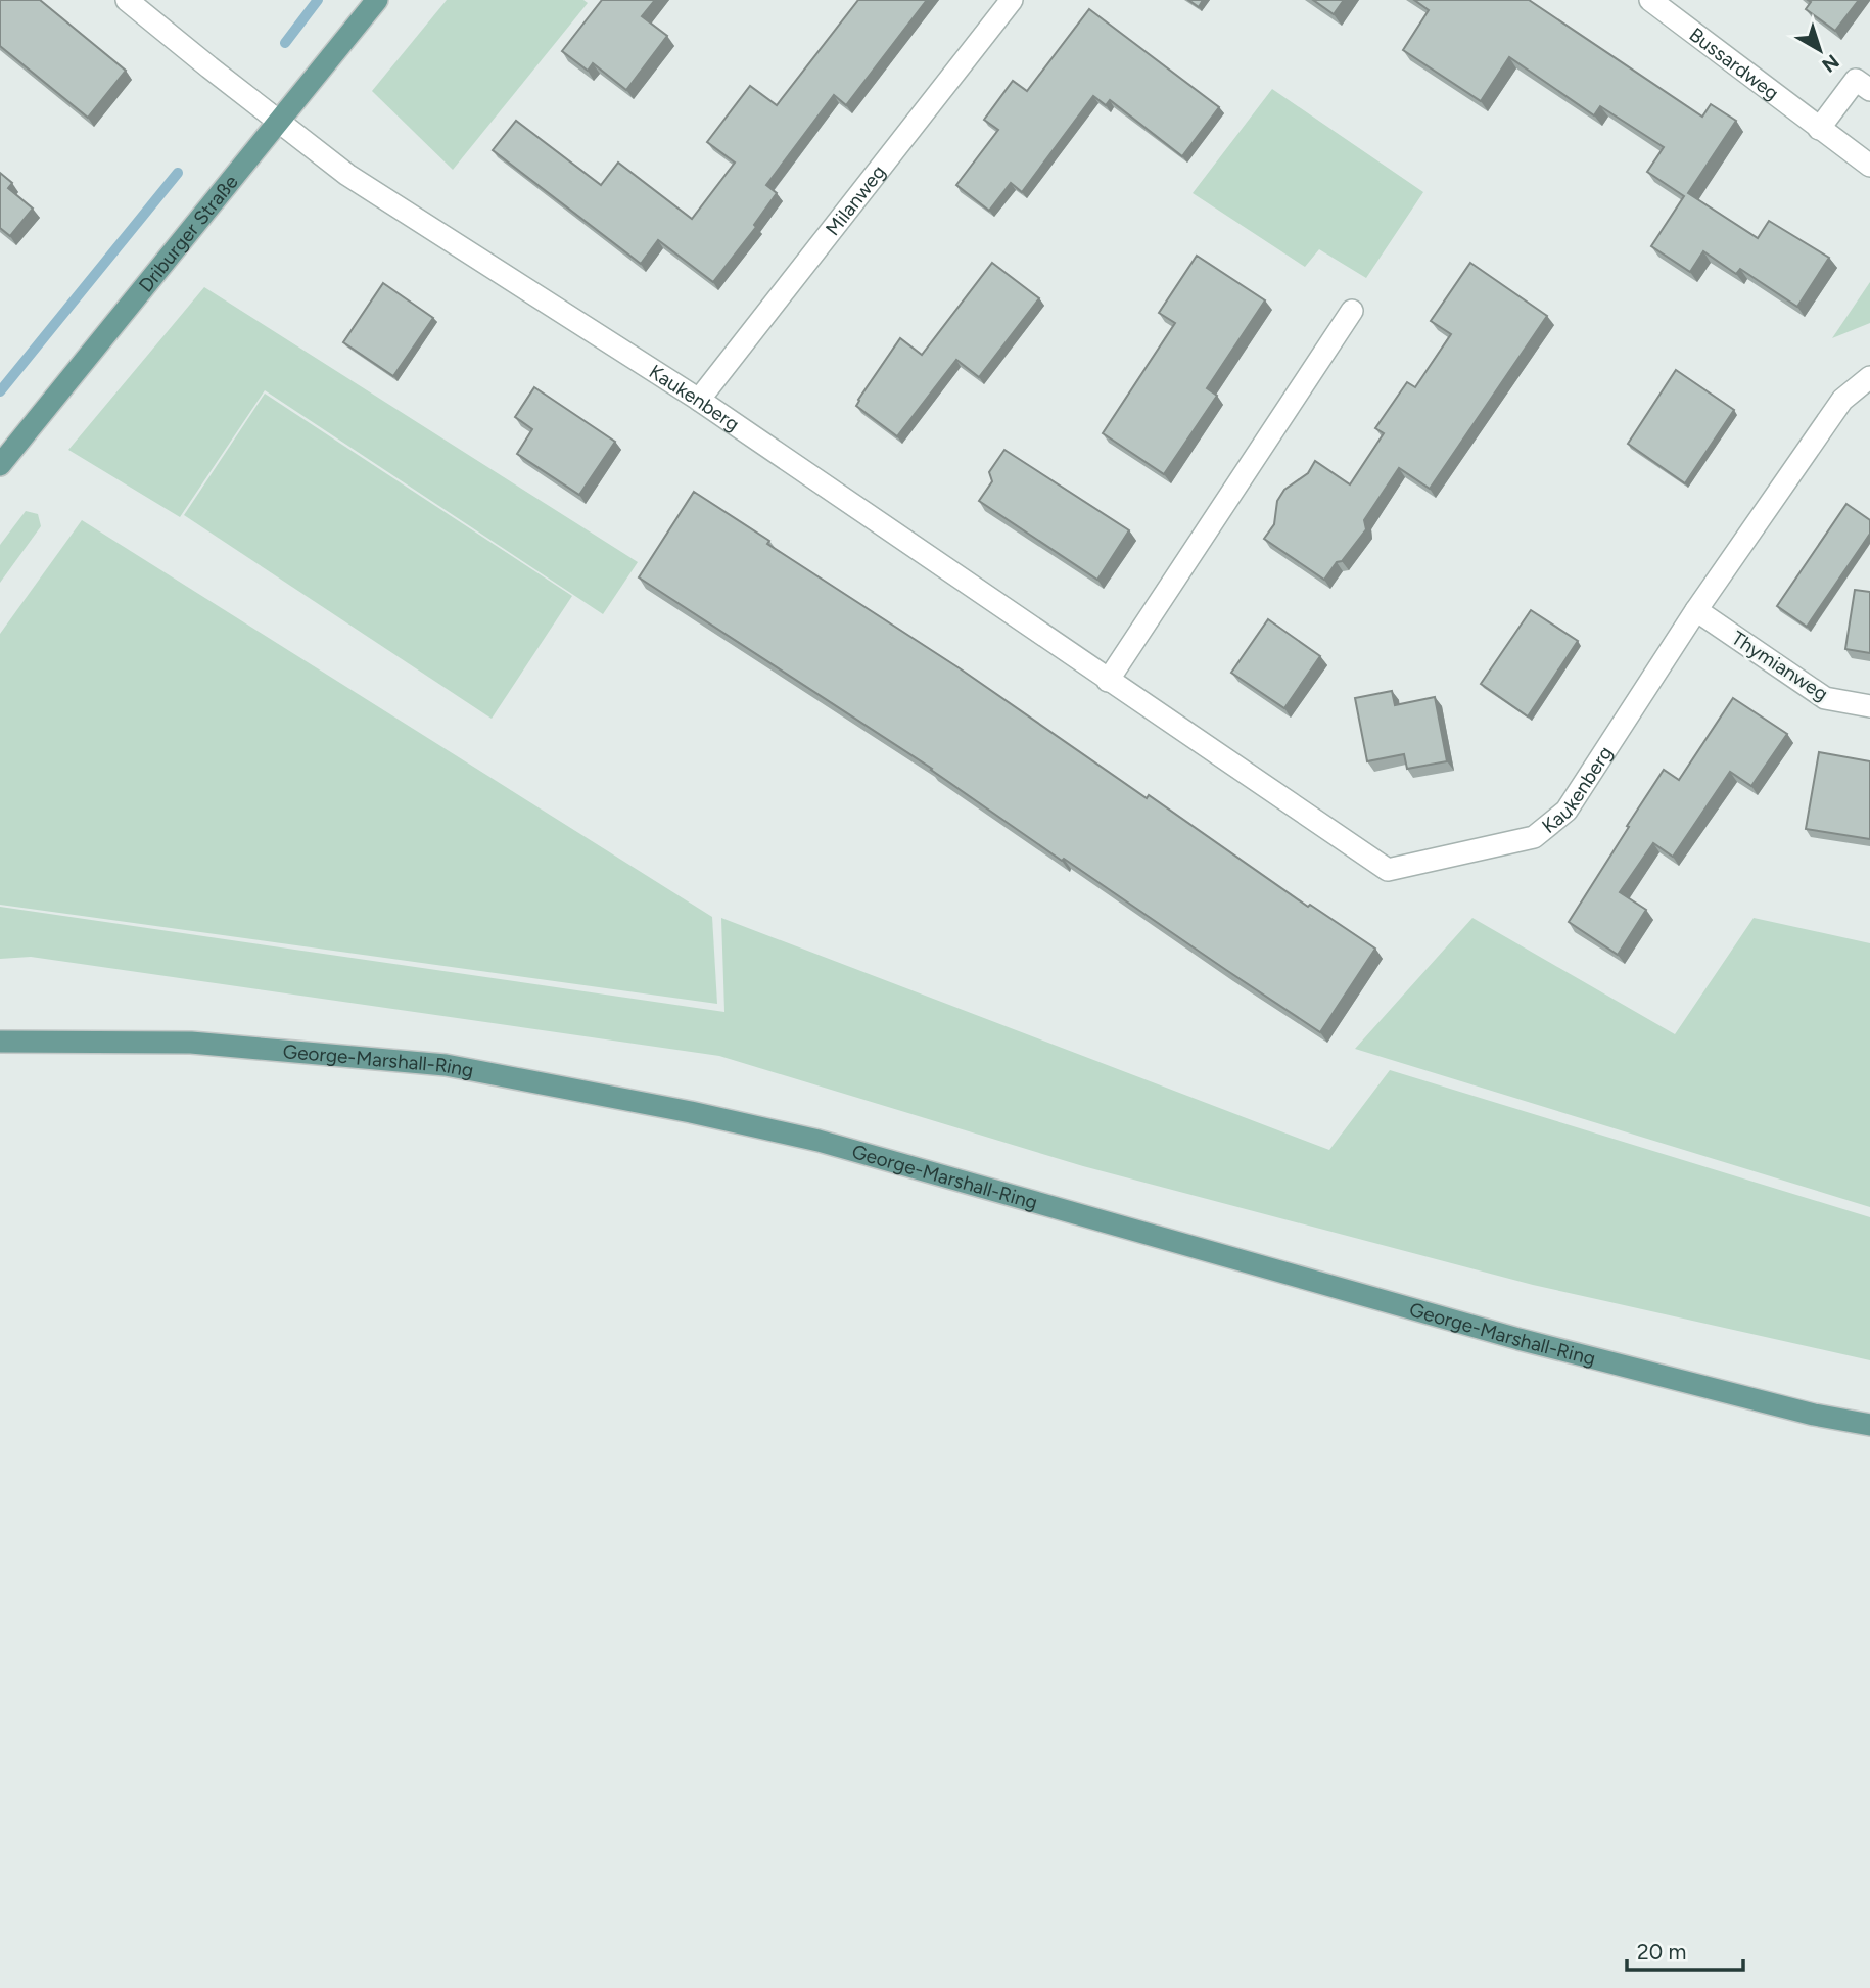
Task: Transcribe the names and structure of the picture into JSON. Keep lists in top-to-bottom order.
{
  "streets": {
    "main road": ["Driburger Straße", "George-Marshall-Ring"],
    "street": [
      "Bussardweg",
      "Milanweg",
      "Kaukenberg",
      "Thymianweg"
    ]
  },
  "crossings": [
    ["Milanweg", "Kaukenberg"],
    ["Driburger Straße", "Kaukenberg"],
    ["Kaukenberg", "Thymianweg"]
  ],
  "scale_bar": "20 m",
  "north": "bottom right"
}
